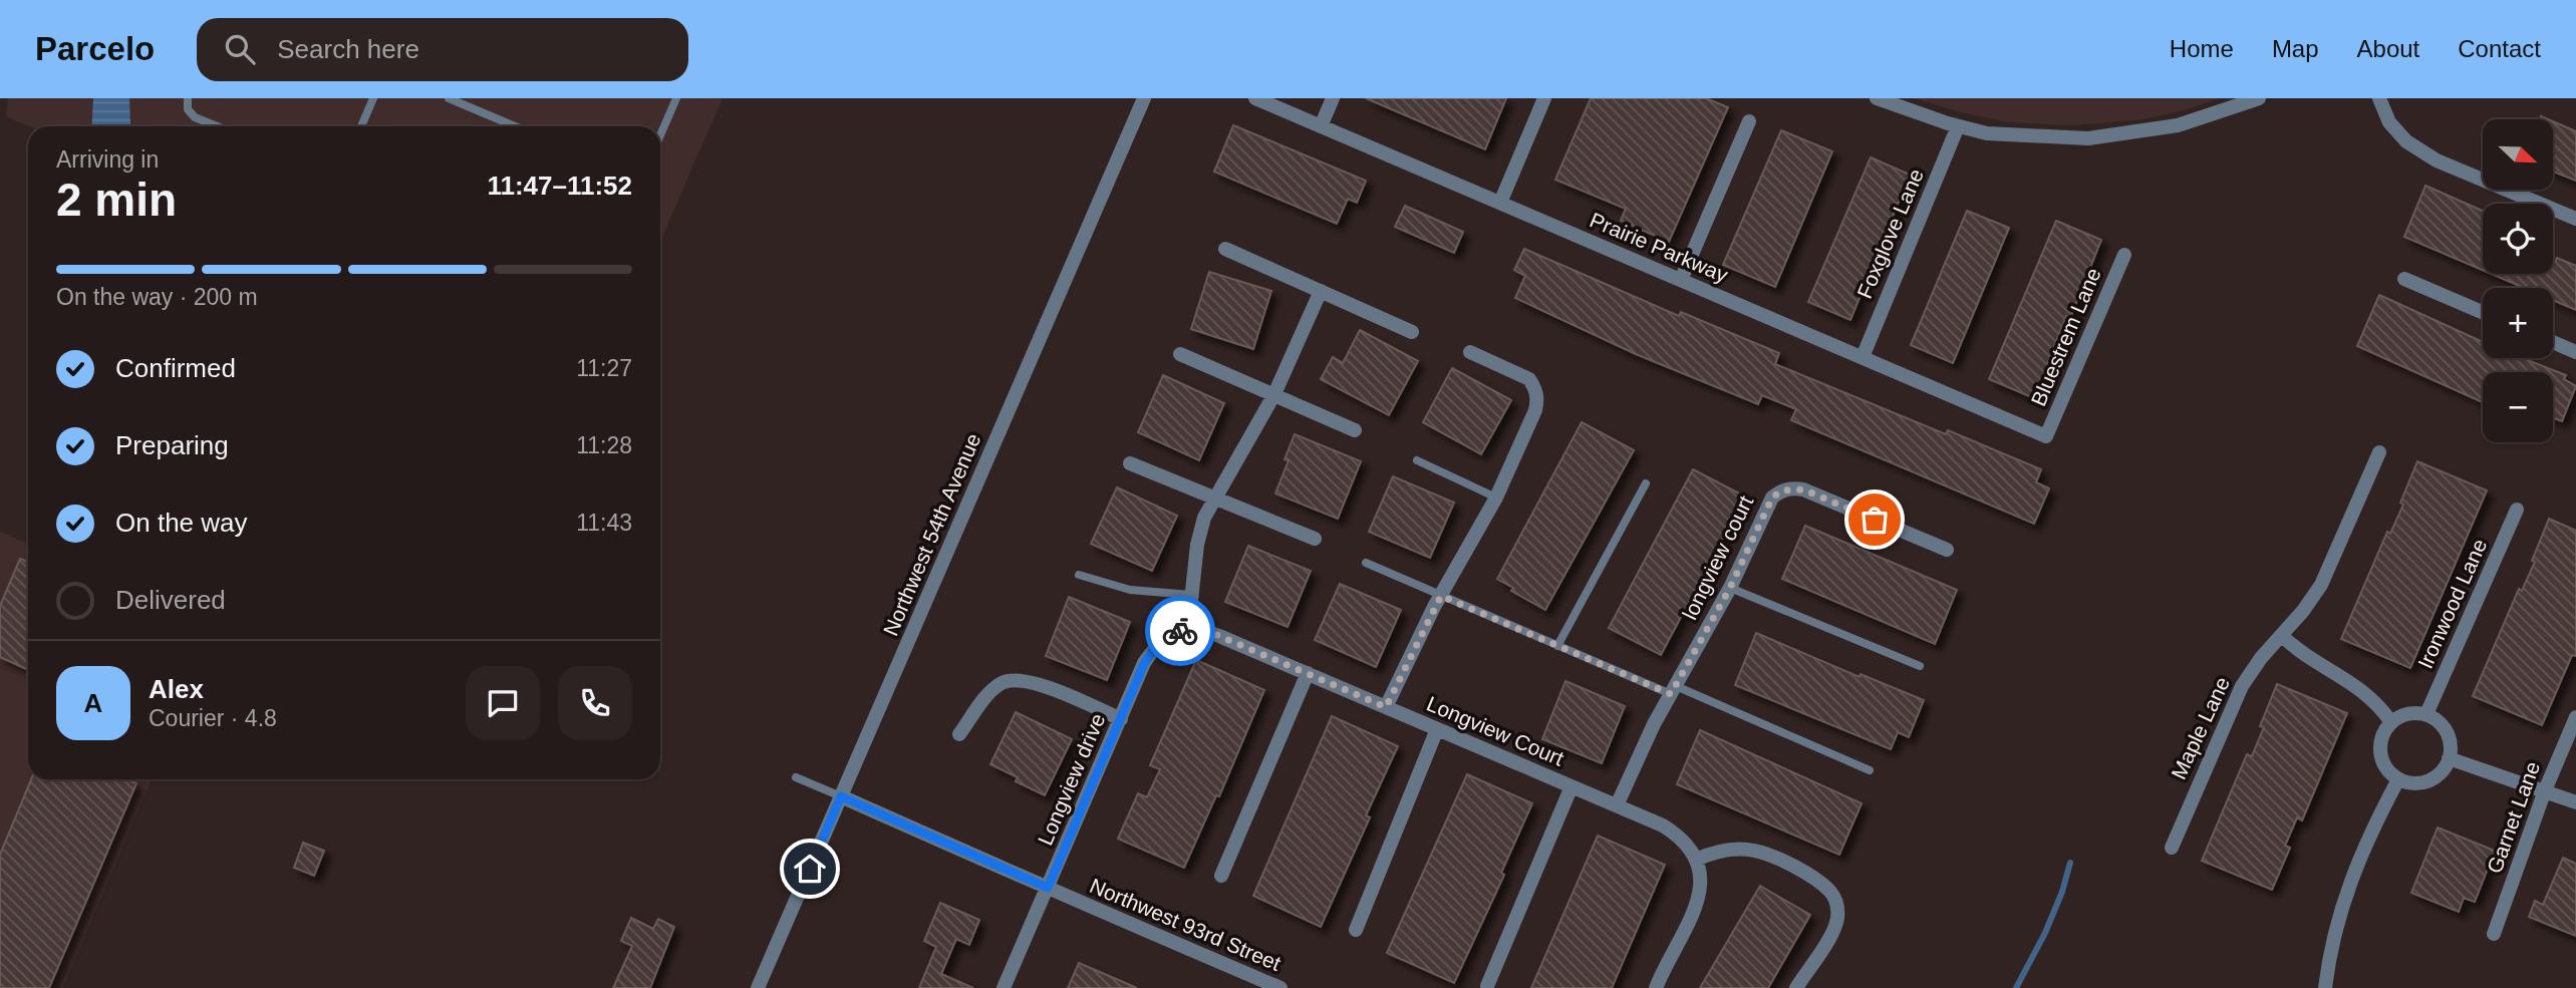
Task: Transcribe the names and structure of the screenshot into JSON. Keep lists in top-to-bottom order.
{
  "streets": {
    "street": [
      "Foxglove Lane",
      "Prairie Parkway",
      "Bluestrem Lane",
      "Northwest 54th Avenue",
      "longview court",
      "Ironwood Lane",
      "Maple Lane",
      "Longview Court",
      "Longview drive",
      "Garnet Lane",
      "Northwest 93rd Street"
    ]
  },
  "crossings": [
    ["Foxglove Lane", "Prairie Parkway"],
    ["Prairie Parkway", "Bluestrem Lane"],
    ["Northwest 54th Avenue", "Northwest 93rd Street"],
    ["longview court", "Longview Court"],
    ["Longview Court", "Longview drive"],
    ["Longview drive", "Northwest 93rd Street"]
  ],
  "north": "bottom right",
  "page": {
    "header": "Parcelo",
    "search": "Search here",
    "nav": [
      "Home",
      "Map",
      "About",
      "Contact"
    ],
    "map_buttons": ["+", "−"],
    "heading": ["2 min", "Arriving in", "11:47–11:52"],
    "panel": ["Alex", "Courier · 4.8"],
    "bar": "On the way · 200 m",
    "list": [
      ["Confirmed", "11:27"],
      ["Preparing", "11:28"],
      ["On the way", "11:43"],
      "Delivered"
    ],
    "round": "A"
  }
}
